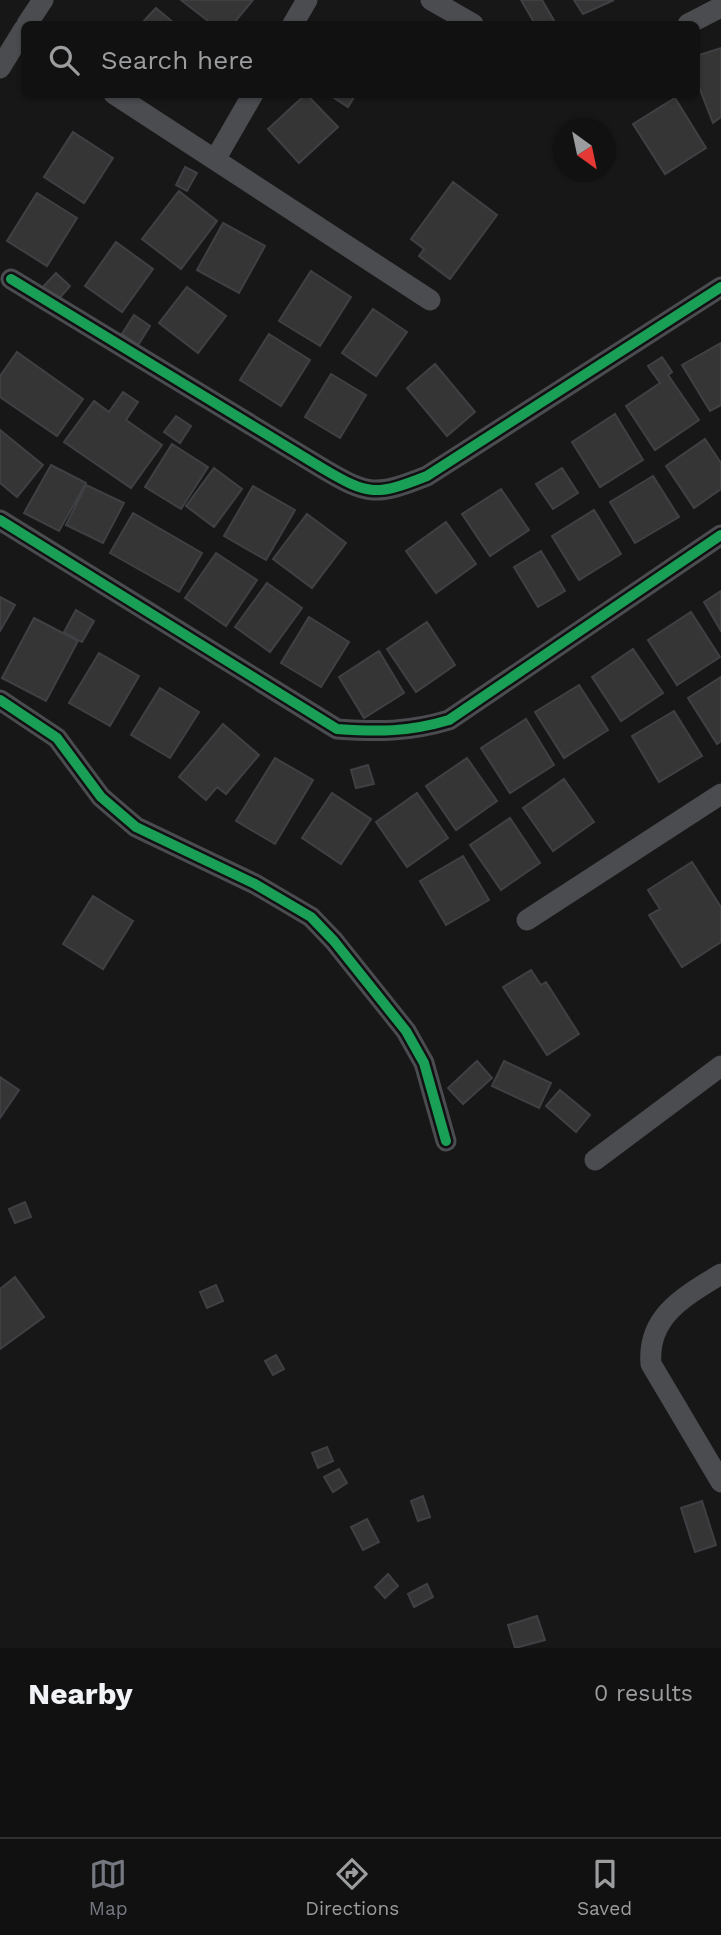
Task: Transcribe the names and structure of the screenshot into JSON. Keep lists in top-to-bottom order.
{
  "north": "bottom right",
  "page": {
    "search": "Search here",
    "heading": ["Nearby", "0 results"],
    "nav": ["Map", "Directions", "Saved"]
  }
}
